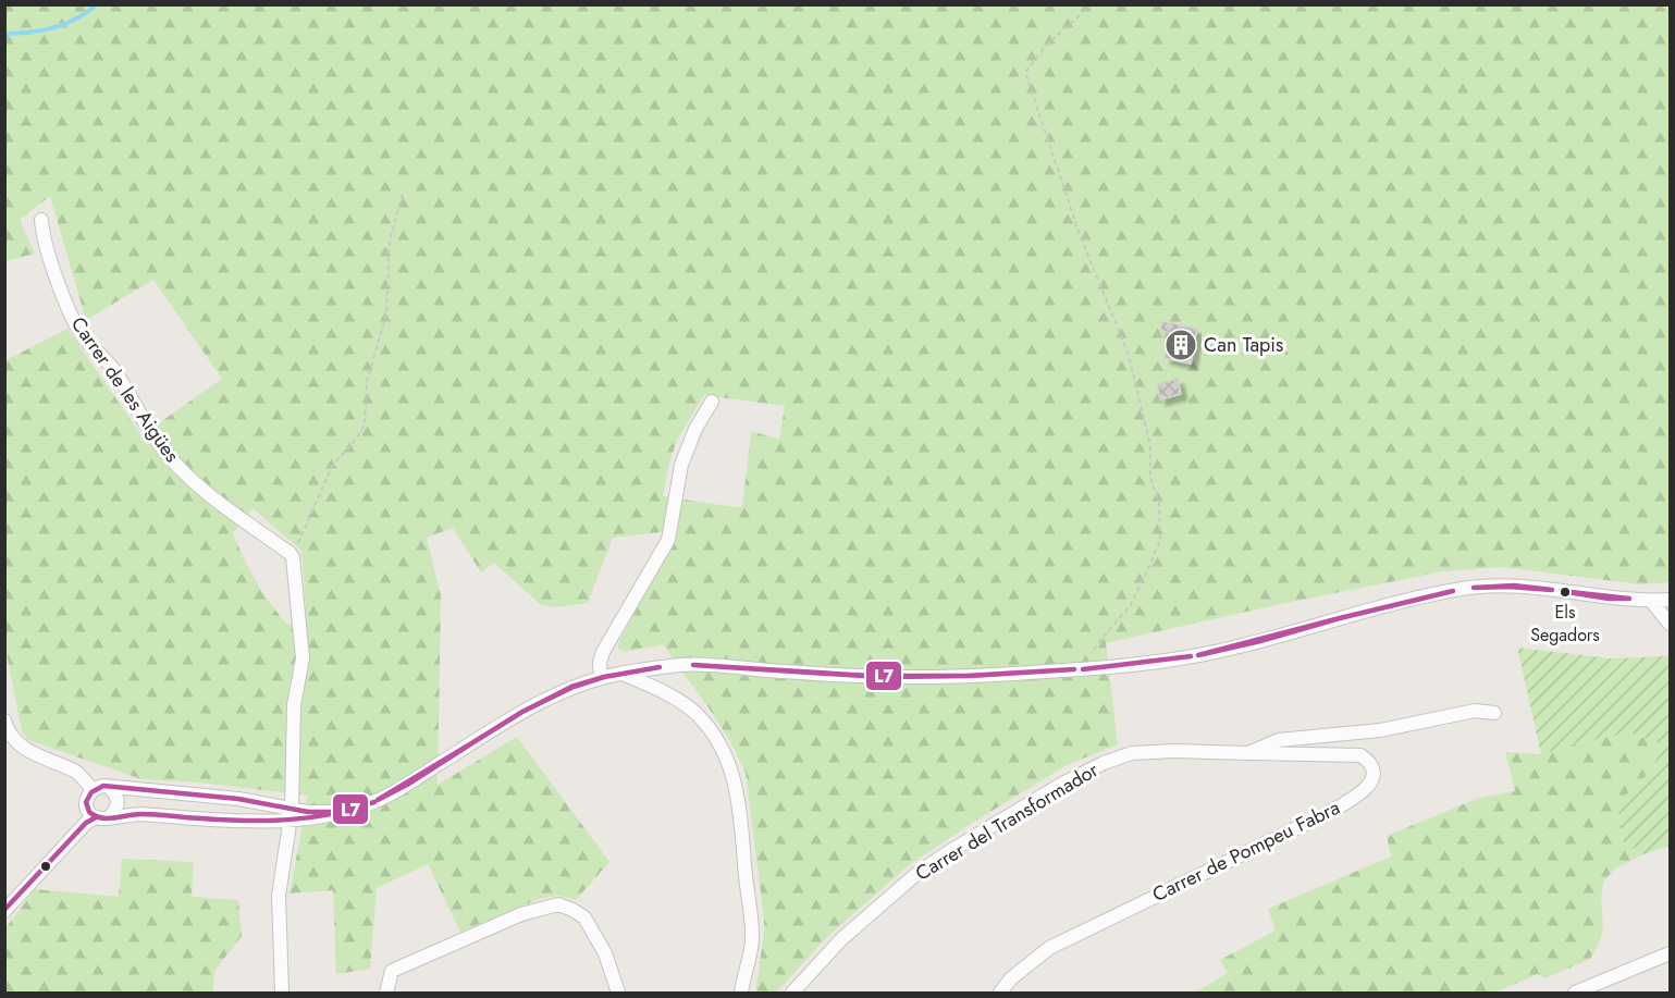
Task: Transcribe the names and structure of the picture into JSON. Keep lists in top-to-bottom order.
{
  "streets": {
    "street": ["Carrer de les Aigües", "Carrer del Transformador", "Carrer de Pompeu Fabra"]
  },
  "crossings": [
    ["Carrer del Transformador", "Carrer de Pompeu Fabra"]
  ],
  "places": {
    "building": ["Can Tapis"],
    "other": ["Els Segadors"]
  },
  "lines": ["transit line L7"]
}
